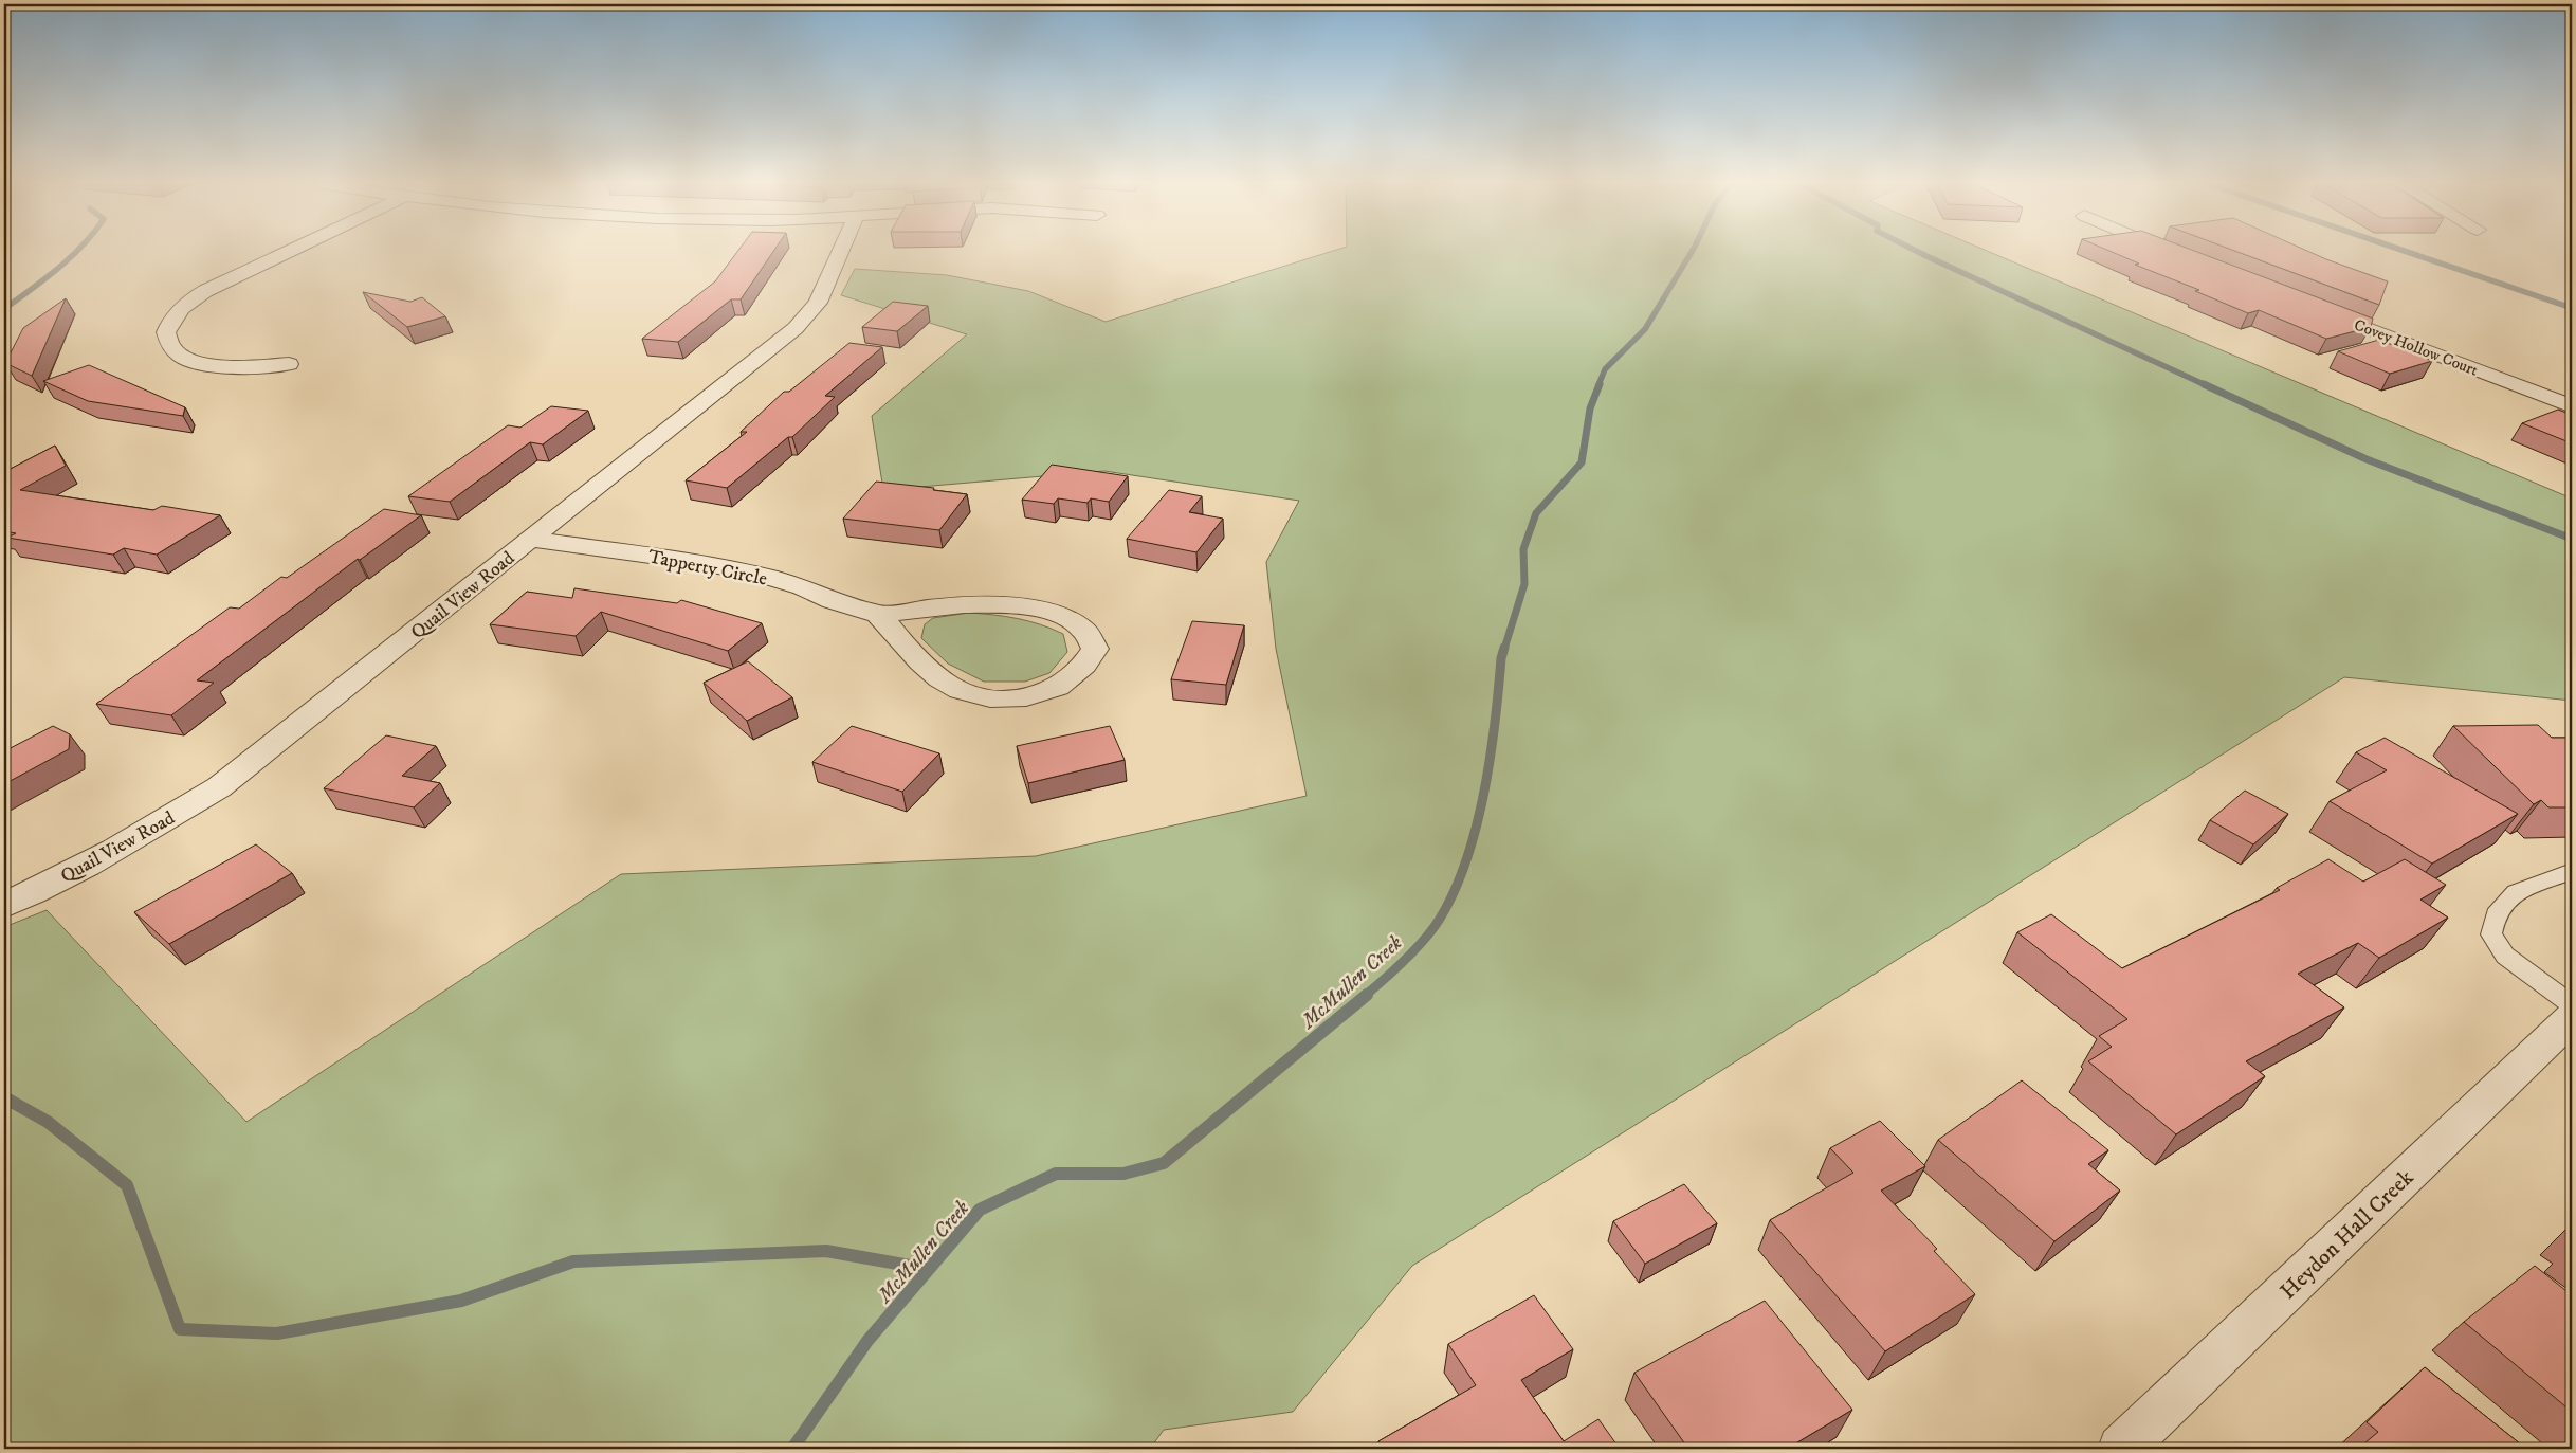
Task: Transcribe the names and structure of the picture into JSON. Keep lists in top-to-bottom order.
{
  "streets": {
    "street": [
      "Covey Hollow Court",
      "Tapperty Circle",
      "Quail View Road",
      "Heydon Hall Creek"
    ]
  },
  "crossings": [
    ["Tapperty Circle", "Quail View Road"]
  ],
  "water": ["McMullen Creek"]
}
